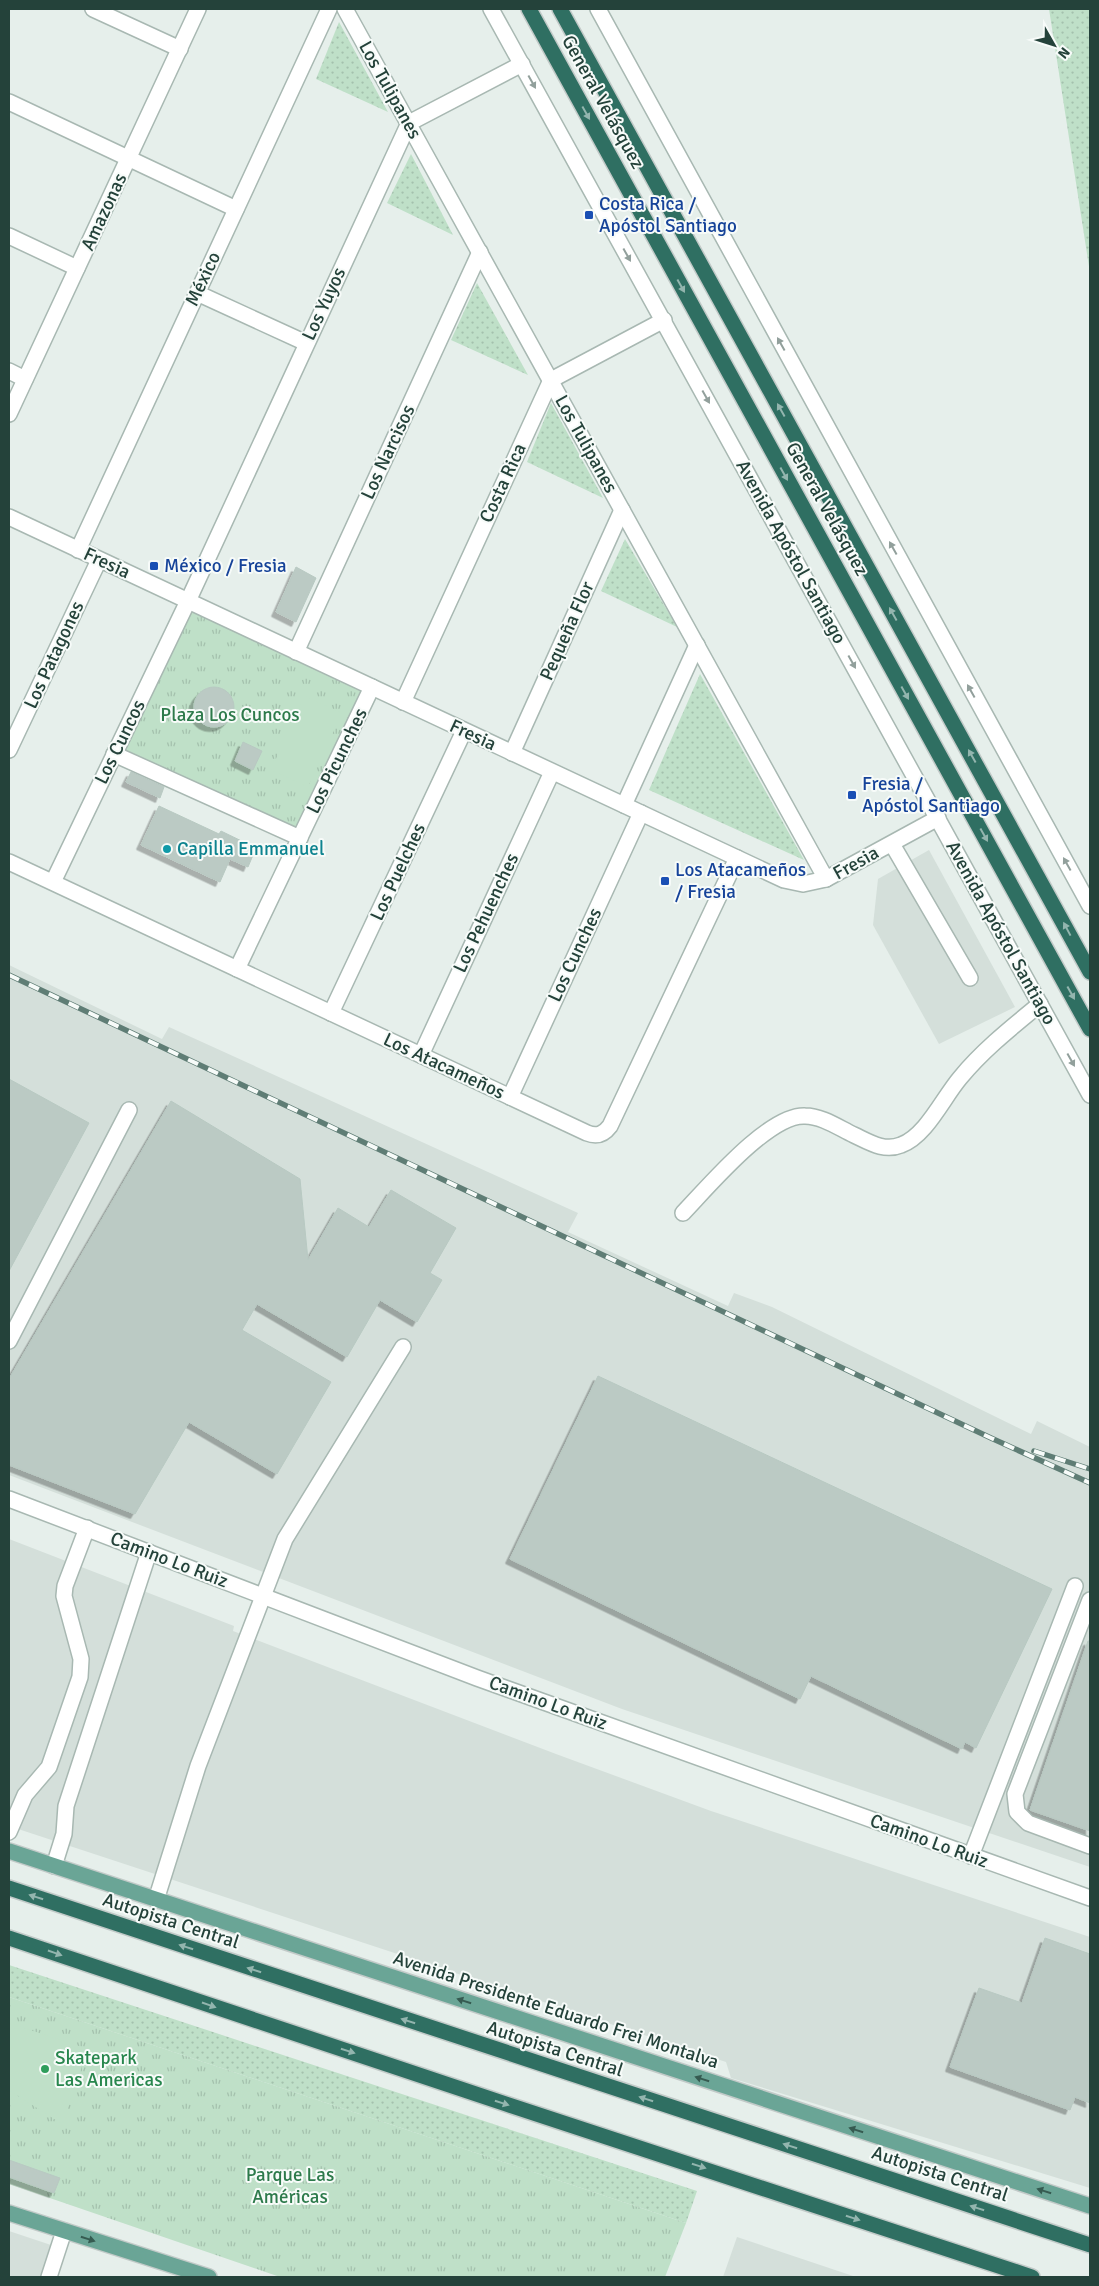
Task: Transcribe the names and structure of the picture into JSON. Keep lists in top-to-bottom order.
{
  "streets": {
    "highway": ["General Velásquez", "Autopista Central"],
    "main road": ["Avenida Presidente Eduardo Frei Montalva"],
    "street": [
      "Los Tulipanes",
      "Amazonas",
      "México",
      "Los Yuyos",
      "Los Narcisos",
      "Costa Rica",
      "Avenida Apóstol Santiago",
      "Fresia",
      "Pequeña Flor",
      "Los Patagones",
      "Los Cuncos",
      "Los Picunches",
      "Los Puelches",
      "Los Pehuenches",
      "Los Cunches",
      "Los Atacameños",
      "Camino Lo Ruiz"
    ]
  },
  "crossings": [
    ["Los Tulipanes", "Los Yuyos"],
    ["Los Tulipanes", "Los Narcisos"],
    ["Los Tulipanes", "Costa Rica"],
    ["Los Tulipanes", "Fresia"],
    ["Los Tulipanes", "Pequeña Flor"],
    ["México", "Fresia"],
    ["Los Yuyos", "Fresia"],
    ["Los Yuyos", "Los Cuncos"],
    ["Los Narcisos", "Fresia"],
    ["Costa Rica", "Fresia"],
    ["Avenida Apóstol Santiago", "Fresia"],
    ["Fresia", "Pequeña Flor"],
    ["Fresia", "Los Patagones"],
    ["Fresia", "Los Cuncos"],
    ["Fresia", "Los Picunches"],
    ["Fresia", "Los Puelches"],
    ["Fresia", "Los Pehuenches"],
    ["Fresia", "Los Cunches"],
    ["Fresia", "Los Atacameños"],
    ["Los Cuncos", "Los Atacameños"],
    ["Los Picunches", "Los Atacameños"],
    ["Los Puelches", "Los Atacameños"],
    ["Los Pehuenches", "Los Atacameños"],
    ["Los Cunches", "Los Atacameños"]
  ],
  "one_way": ["Avenida Presidente Eduardo Frei Montalva"],
  "parks": ["Plaza Los Cuncos", "Parque Las Américas"],
  "places": {
    "transit": [
      "Costa Rica / Apóstol Santiago",
      "México / Fresia",
      "Fresia / Apóstol Santiago",
      "Los Atacameños / Fresia"
    ],
    "other": ["Capilla Emmanuel", "Skatepark Las Americas"]
  },
  "north": "bottom right"
}
